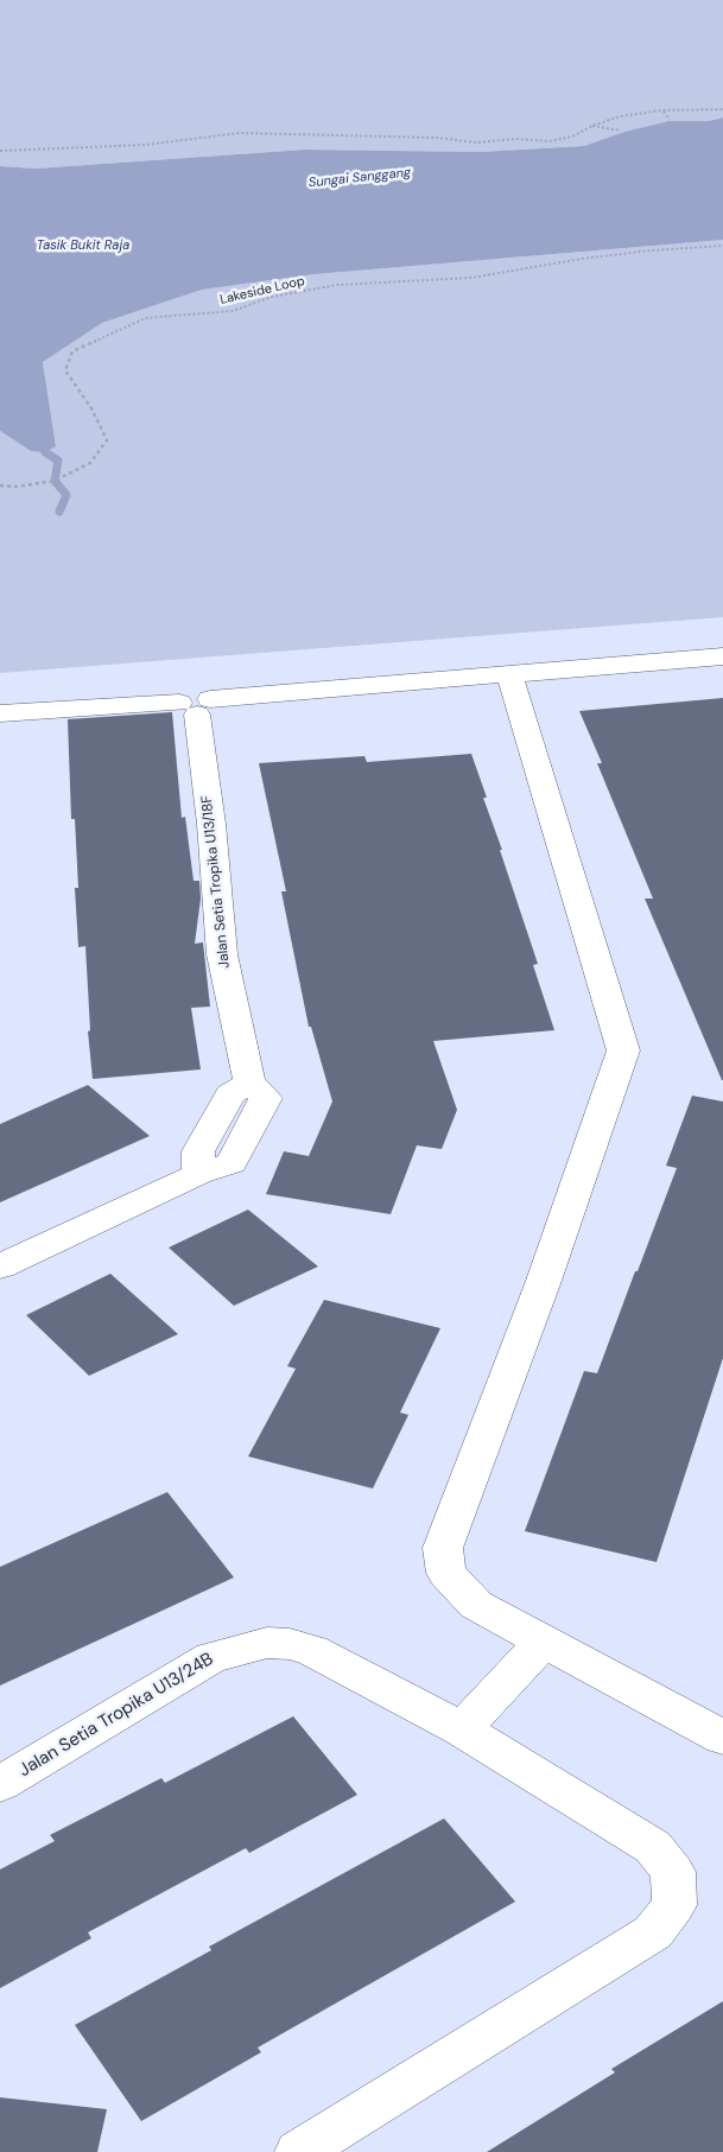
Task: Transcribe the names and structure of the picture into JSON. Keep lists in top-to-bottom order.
{
  "streets": {
    "street": ["Jalan Setia Tropika U13/18F", "Jalan Setia Tropika U13/24B"],
    "path": ["Lakeside Loop"]
  },
  "water": ["Sungai Sanggang", "Tasik Bukit Raja"]
}
